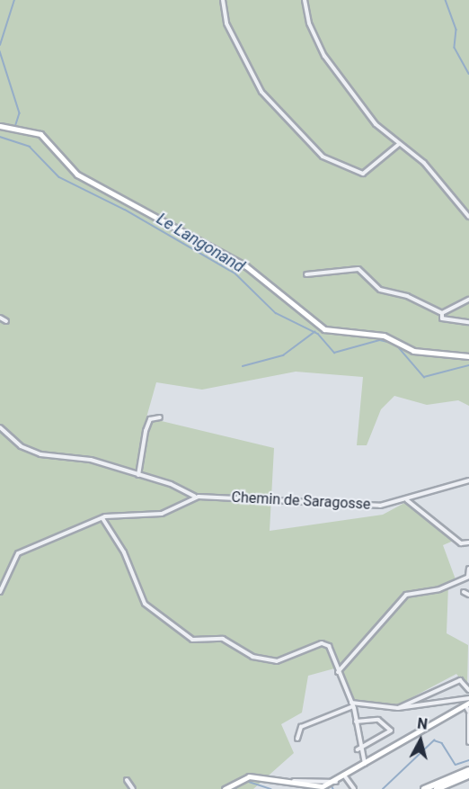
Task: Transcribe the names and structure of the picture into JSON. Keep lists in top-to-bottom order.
{
  "streets": {
    "street": ["Chemin de Saragosse"]
  },
  "water": ["Le Langonand"],
  "north": "top"
}
